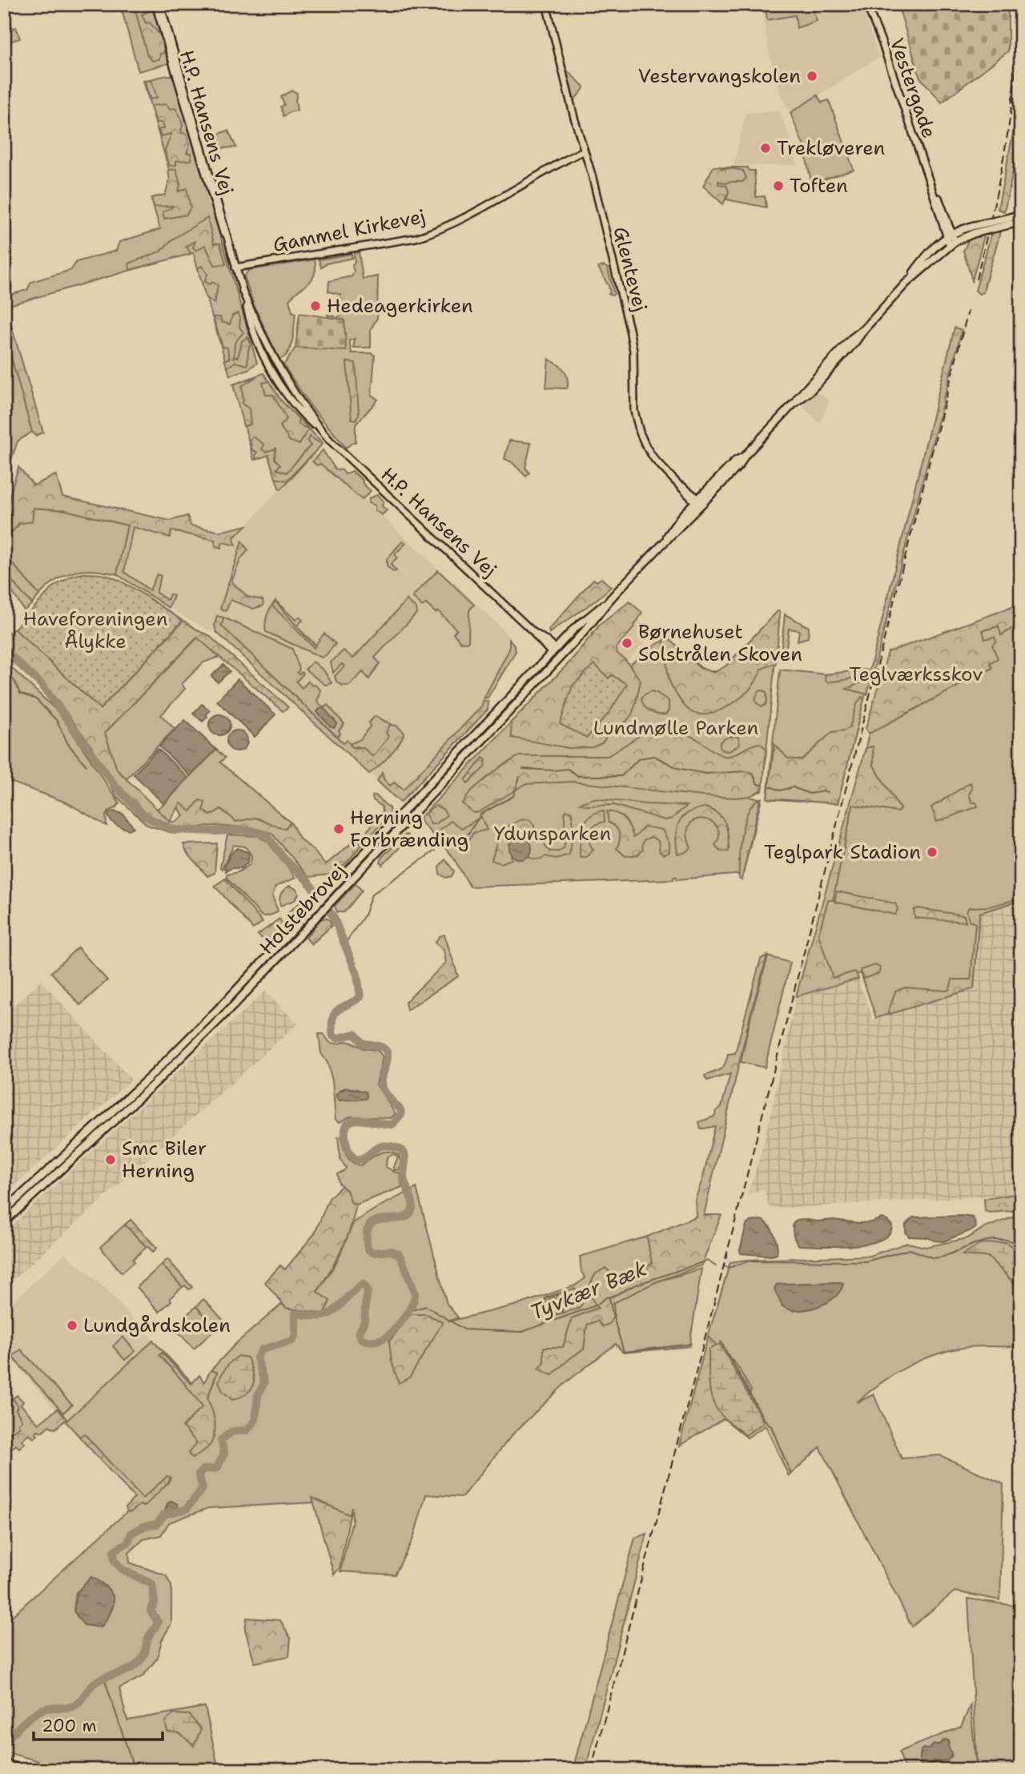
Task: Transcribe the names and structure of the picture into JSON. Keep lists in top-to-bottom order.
{
  "streets": {
    "main road": ["Holstebrovej"],
    "street": [
      "Vestergade",
      "H.P. Hansens Vej",
      "Gammel Kirkevej",
      "Glentevej"
    ]
  },
  "crossings": [
    ["Vestergade", "Holstebrovej"],
    ["H.P. Hansens Vej", "Gammel Kirkevej"],
    ["H.P. Hansens Vej", "Holstebrovej"],
    ["Gammel Kirkevej", "Glentevej"],
    ["Glentevej", "Holstebrovej"]
  ],
  "water": ["Tyvkær Bæk"],
  "parks": [
    "Haveforeningen Ålykke",
    "Teglværksskov",
    "Lundmølle Parken",
    "Ydunsparken"
  ],
  "places": [
    "Vestervangskolen",
    "Trekløveren",
    "Toften",
    "Hedeagerkirken",
    "Børnehuset Solstrålen Skoven",
    "Herning Forbrænding",
    "Teglpark Stadion",
    "Smc Biler Herning",
    "Lundgårdskolen"
  ],
  "scale_bar": "200 m"
}
